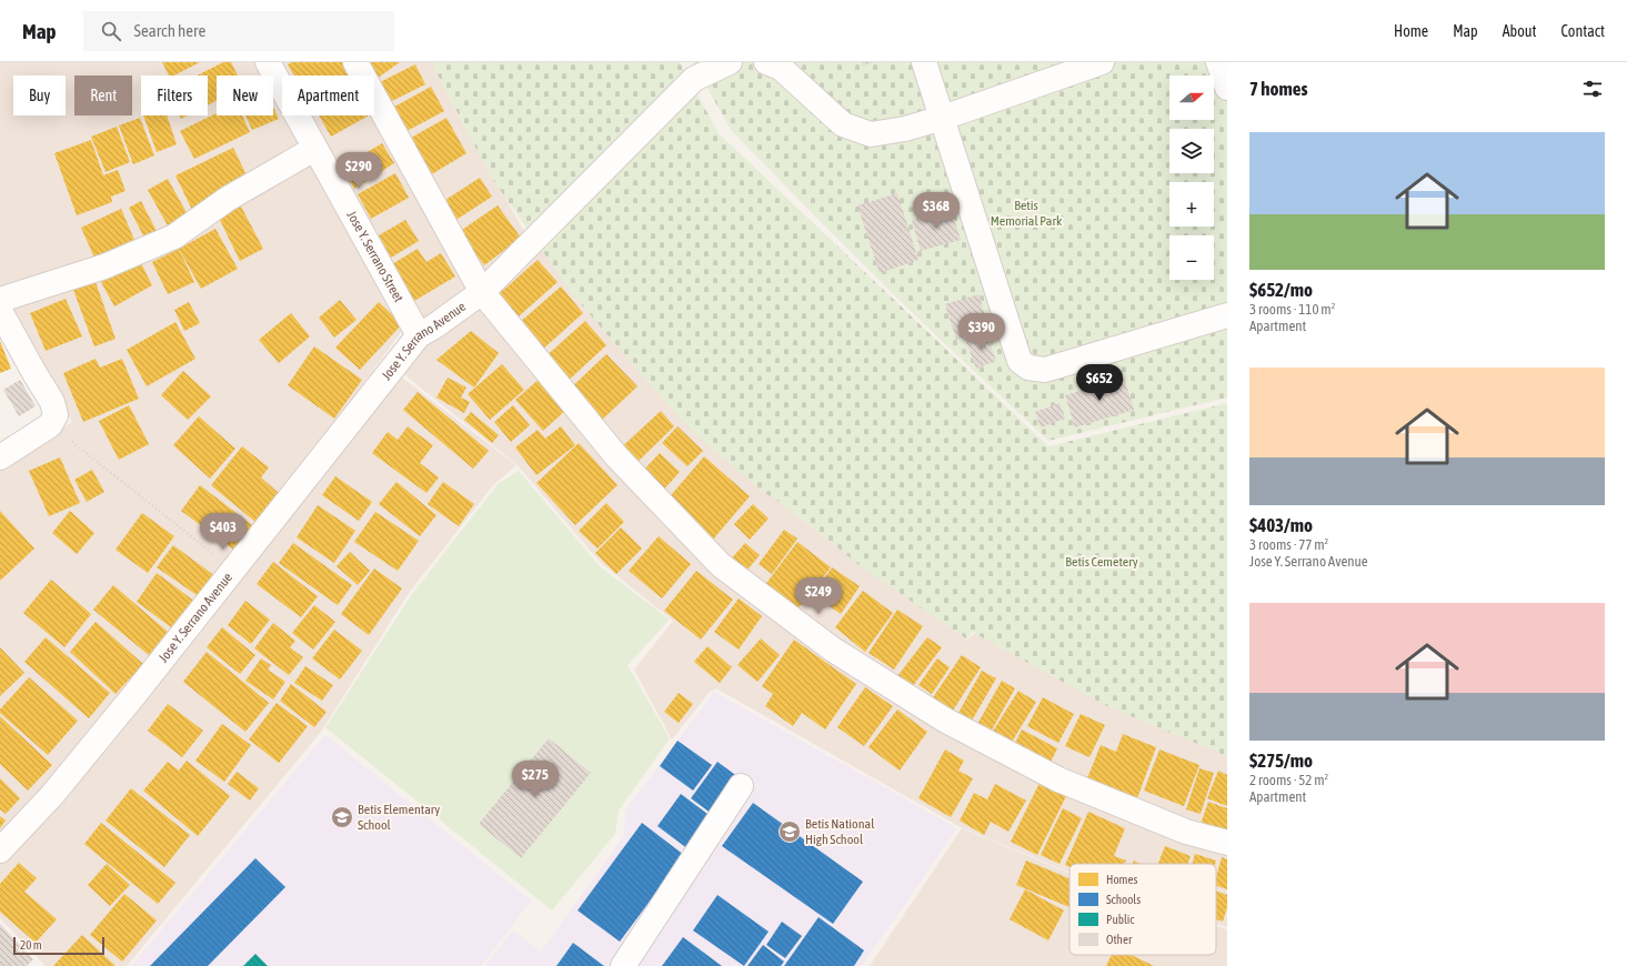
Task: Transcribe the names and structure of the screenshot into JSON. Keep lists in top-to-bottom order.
{
  "streets": {
    "street": ["Jose Y. Serrano Street", "Jose Y. Serrano Avenue"]
  },
  "crossings": [
    ["Jose Y. Serrano Street", "Jose Y. Serrano Avenue"]
  ],
  "parks": ["Betis Memorial Park", "Betis Cemetery"],
  "places": {
    "school or university": ["Betis Elementary School", "Betis National High School"]
  },
  "legend": [
    "Homes",
    "Schools",
    "Public",
    "Other"
  ],
  "scale_bar": "20 m",
  "north": "right",
  "page": {
    "header": "Map",
    "search": "Search here",
    "nav": [
      "Home",
      "Map",
      "About",
      "Contact"
    ],
    "heading": "7 homes",
    "map_buttons": ["+", "−"],
    "chip": [
      "Buy",
      "Rent",
      "Filters",
      "New",
      "Apartment"
    ],
    "list": [
      {
        "name": "$652/mo",
        "note": "3 rooms · 110 m² · Apartment"
      },
      {
        "name": "$403/mo",
        "note": "3 rooms · 77 m² · Jose Y. Serrano Avenue"
      },
      {
        "name": "$275/mo",
        "note": "2 rooms · 52 m² · Apartment"
      }
    ],
    "price": [
      "$290",
      "$368",
      "$390",
      "$652",
      "$403",
      "$249",
      "$275"
    ],
    "scale": "20 m"
  }
}
